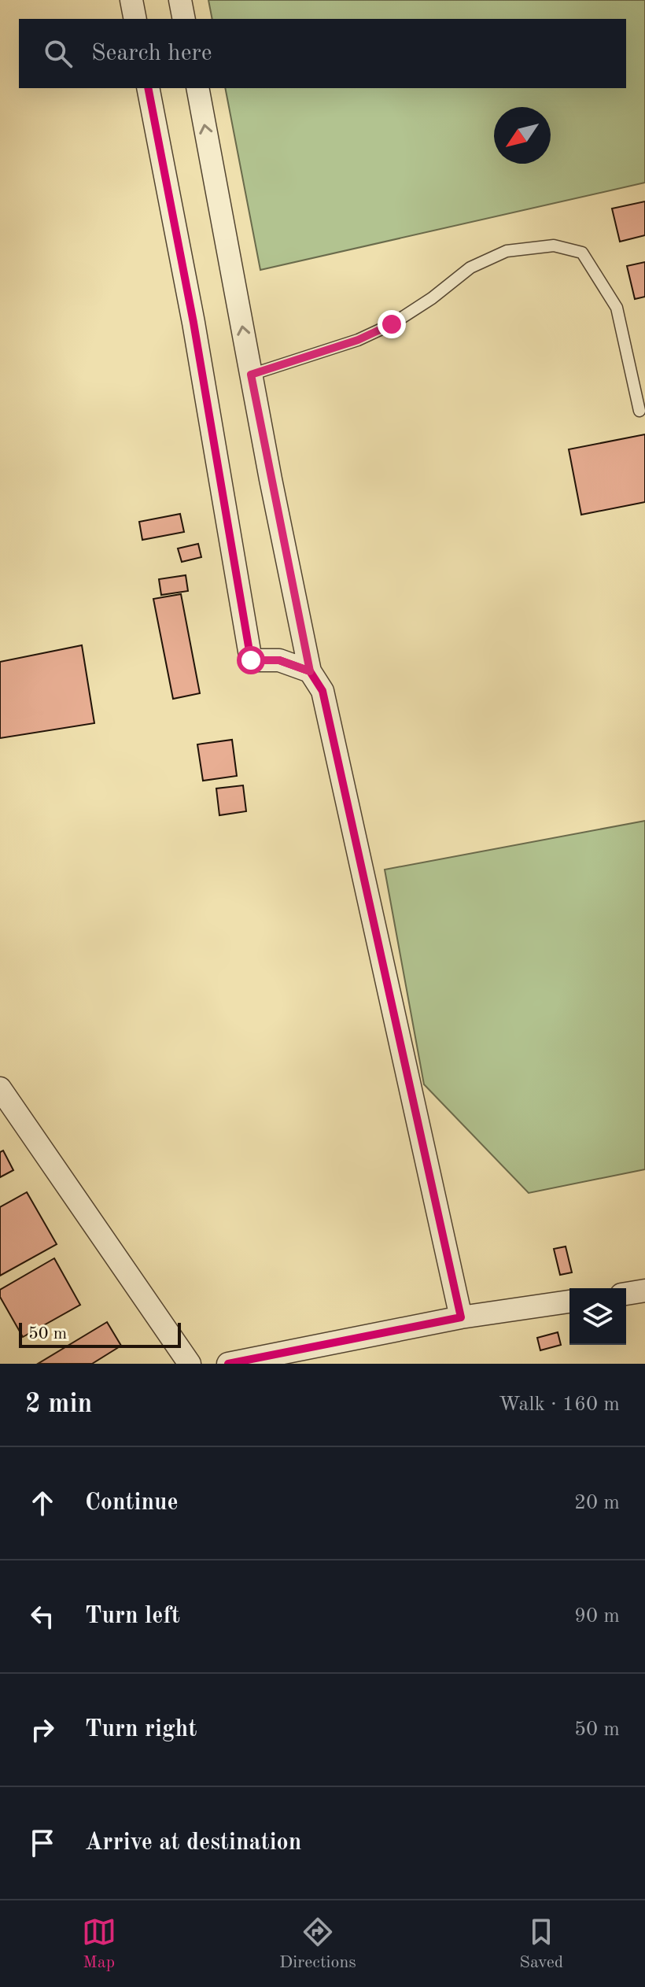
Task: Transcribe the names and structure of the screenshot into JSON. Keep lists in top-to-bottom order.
{
  "scale_bar": "50 m",
  "north": "bottom left",
  "page": {
    "search": "Search here",
    "scale": "50 m",
    "heading": ["2 min", "Walk · 160 m"],
    "list": [
      ["Continue", "20 m"],
      ["Turn left", "90 m"],
      ["Turn right", "50 m"],
      "Arrive at destination"
    ],
    "nav": ["Map", "Directions", "Saved"]
  }
}
